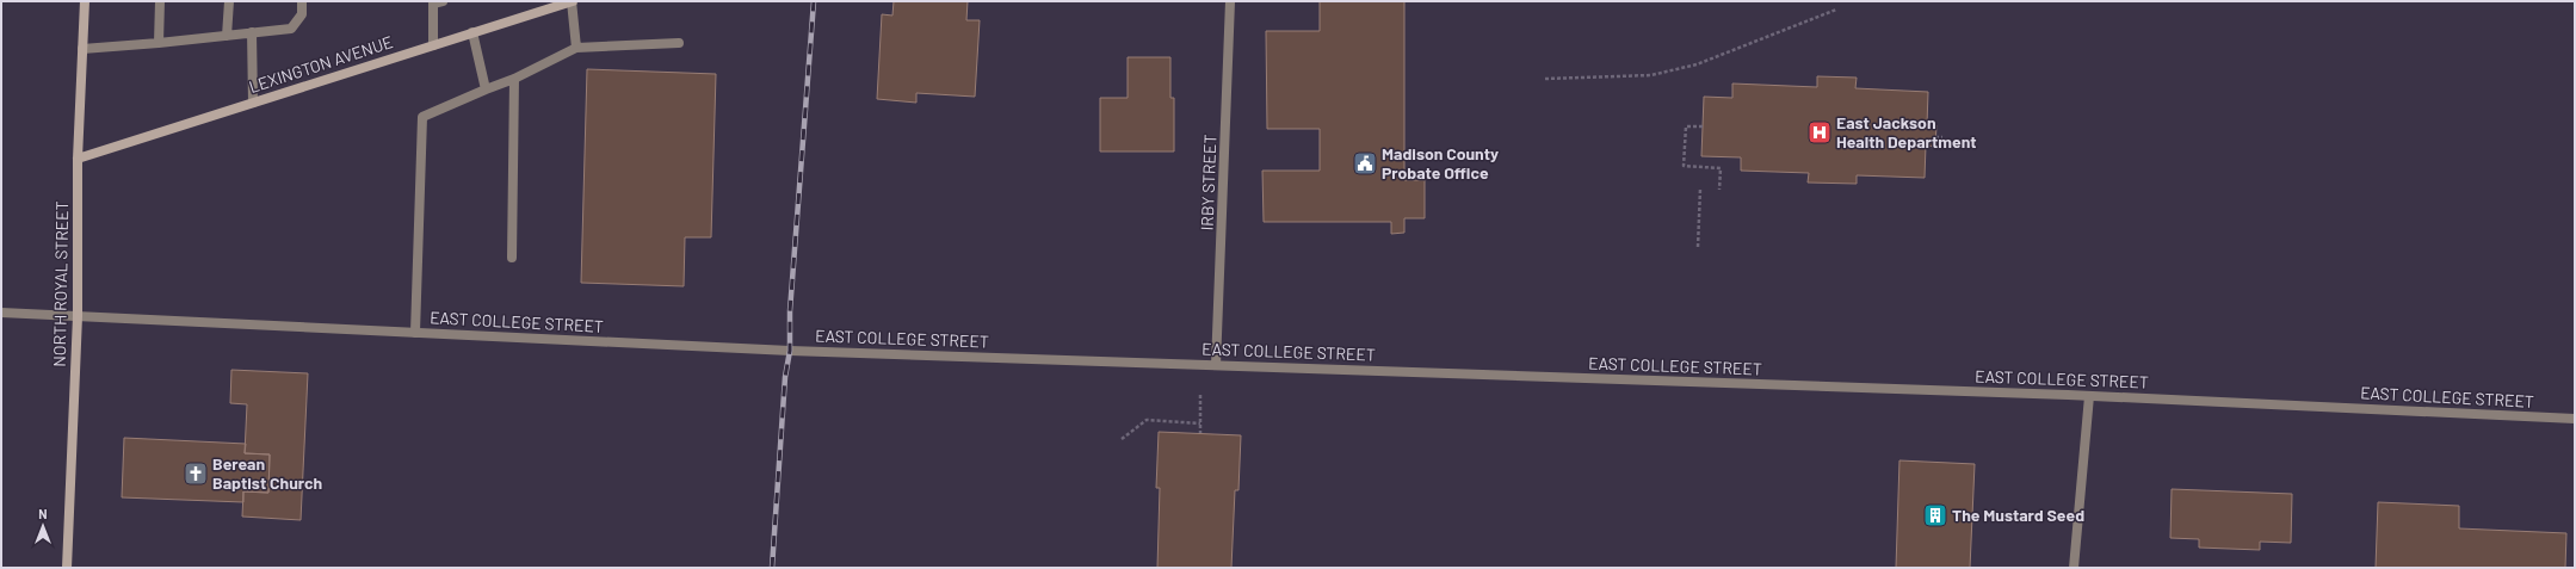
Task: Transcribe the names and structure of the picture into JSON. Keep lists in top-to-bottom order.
{
  "streets": {
    "main road": ["LEXINGTON AVENUE", "NORTH ROYAL STREET"],
    "street": ["IRBY STREET", "EAST COLLEGE STREET"]
  },
  "crossings": [
    ["LEXINGTON AVENUE", "NORTH ROYAL STREET"],
    ["IRBY STREET", "EAST COLLEGE STREET"],
    ["NORTH ROYAL STREET", "EAST COLLEGE STREET"]
  ],
  "places": {
    "hospital": ["East Jackson Health Department"],
    "public building": ["Madison County Probate Office"],
    "church": ["Berean Baptist Church"],
    "building": ["The Mustard Seed"]
  },
  "north": "top"
}
